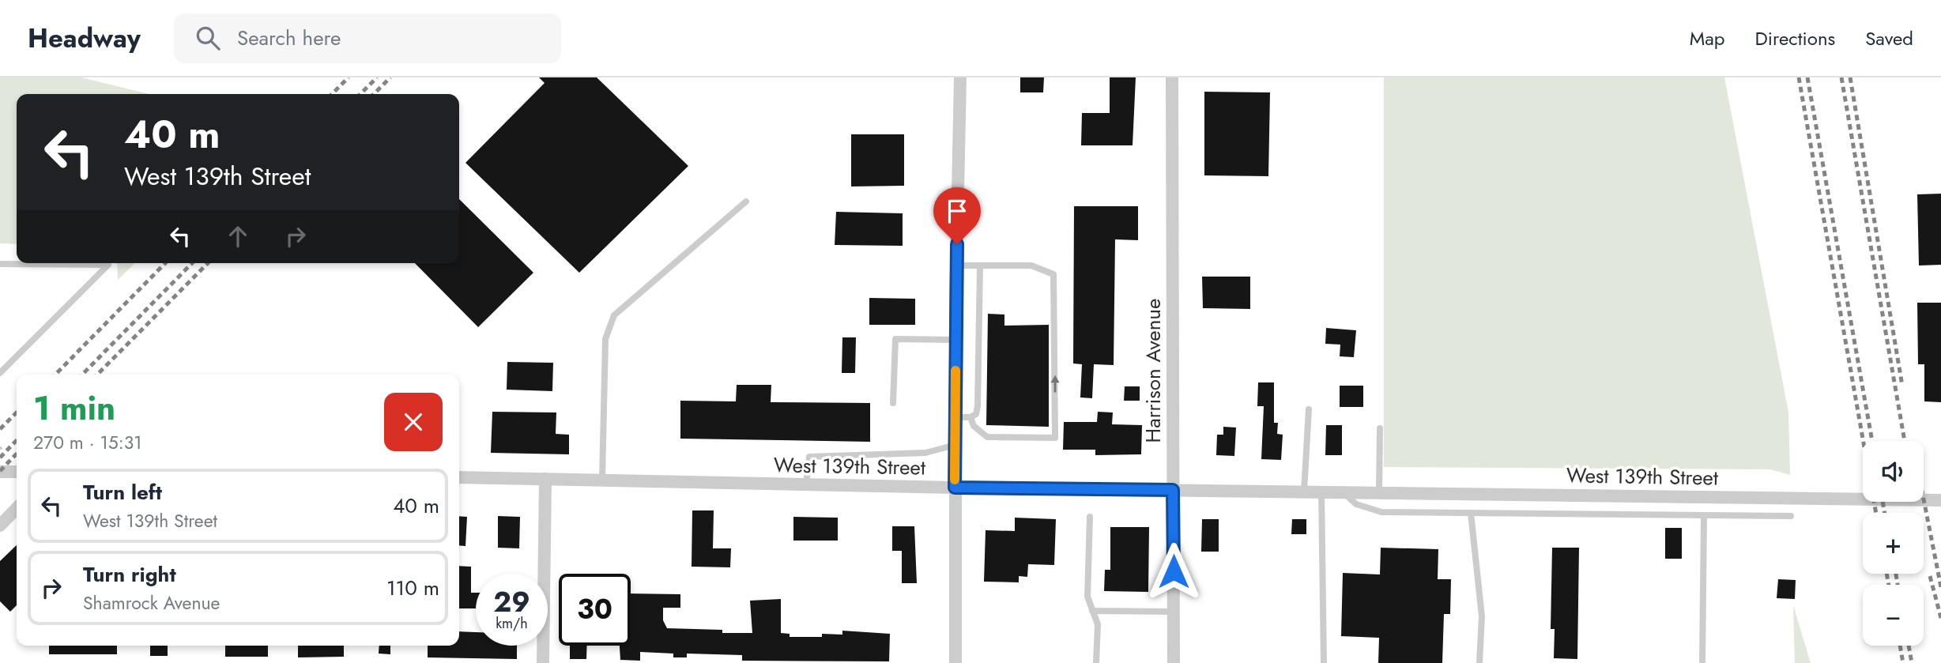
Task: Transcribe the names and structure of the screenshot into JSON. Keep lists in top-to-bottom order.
{
  "streets": {
    "street": ["Harrison Avenue", "West 139th Street"]
  },
  "crossings": [
    ["Harrison Avenue", "West 139th Street"]
  ],
  "page": {
    "header": "Headway",
    "search": "Search here",
    "nav": ["Map", "Directions", "Saved"],
    "turn": ["40 m", "West 139th Street"],
    "heading": ["1 min", "270 m · 15:31"],
    "map_buttons": ["+", "−"],
    "list": [
      {
        "name": "Turn left",
        "note": "West 139th Street",
        "value": "40 m"
      },
      {
        "name": "Turn right",
        "note": "Shamrock Avenue",
        "value": "110 m"
      }
    ],
    "speed": "29 km/h",
    "limit": "30"
  }
}
